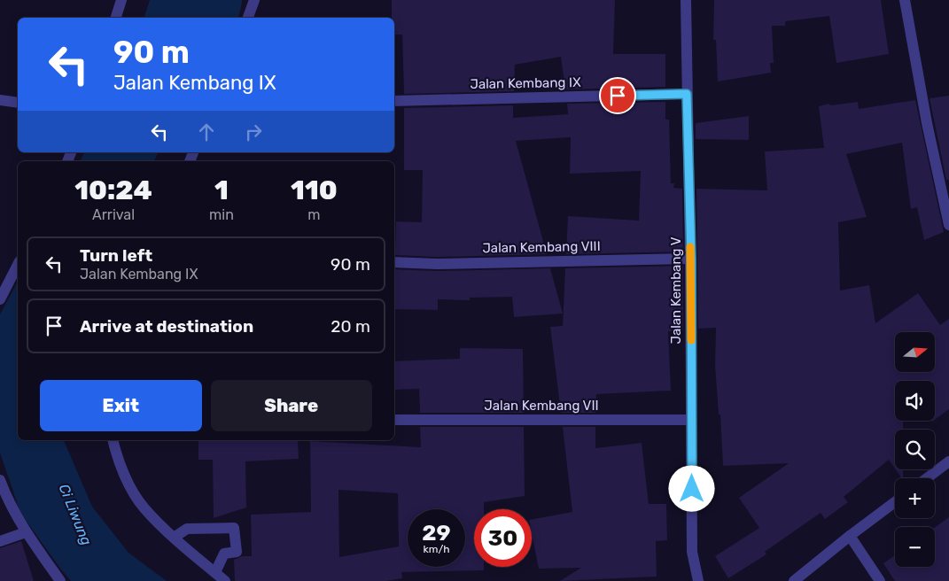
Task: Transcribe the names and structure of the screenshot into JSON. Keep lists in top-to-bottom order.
{
  "streets": {
    "street": [
      "Jalan Kembang IX",
      "Jalan Kembang VIII",
      "Jalan Kembang V",
      "Jalan Kembang VII"
    ]
  },
  "crossings": [
    ["Jalan Kembang IX", "Jalan Kembang V"],
    ["Jalan Kembang VIII", "Jalan Kembang V"],
    ["Jalan Kembang V", "Jalan Kembang VII"]
  ],
  "water": ["Ci Liwung"],
  "north": "right",
  "page": {
    "turn": ["90 m", "Jalan Kembang IX"],
    "eta": [
      "10:24",
      "Arrival",
      "1",
      "min",
      "110",
      "m"
    ],
    "list": [
      {
        "name": "Turn left",
        "note": "Jalan Kembang IX",
        "value": "90 m"
      },
      {
        "name": "Arrive at destination",
        "value": "20 m"
      }
    ],
    "map_buttons": ["+", "−"],
    "buttons": ["Exit", "Share"],
    "speed": "29 km/h",
    "limit": "30"
  }
}
